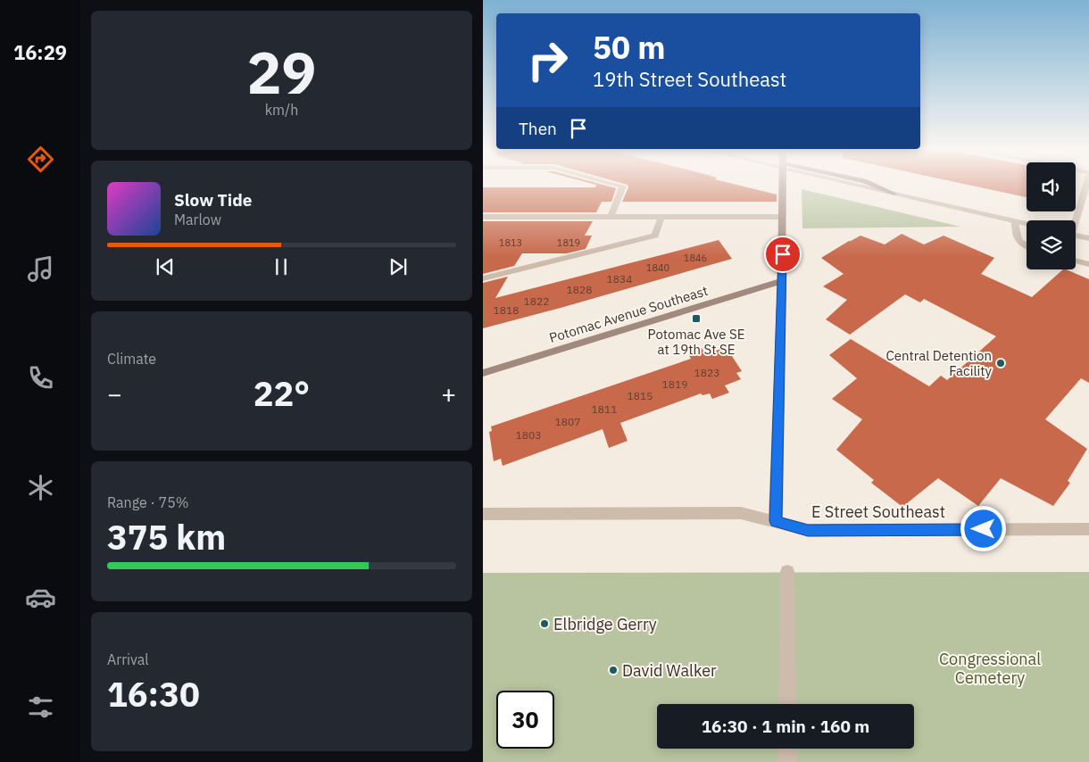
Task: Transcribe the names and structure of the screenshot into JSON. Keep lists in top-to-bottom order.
{
  "streets": {
    "main road": ["Potomac Avenue Southeast"],
    "street": ["E Street Southeast"]
  },
  "parks": ["Congressional Cemetery"],
  "places": {
    "transit": ["Potomac Ave SE at 19th St SE"],
    "other": ["Central Detention Facility", "Elbridge Gerry", "David Walker"]
  },
  "house_numbers": [
    "1813",
    "1819",
    "1846",
    "1840",
    "1834",
    "1828",
    "1822",
    "1818",
    "1823",
    "1819",
    "1815",
    "1811",
    "1807",
    "1803"
  ],
  "page": {
    "tabs": "16:29",
    "tile": [
      ["29", "km/h"],
      "Climate",
      ["Range · 75%", "375 km"],
      ["Arrival", "16:30"]
    ],
    "turn": ["50 m", "19th Street Southeast"],
    "then": "Then",
    "song": ["Slow Tide", "Marlow"],
    "heat": ["−", "22°", "+"],
    "limit": "30",
    "trip": "16:30 · 1 min · 160 m"
  }
}
